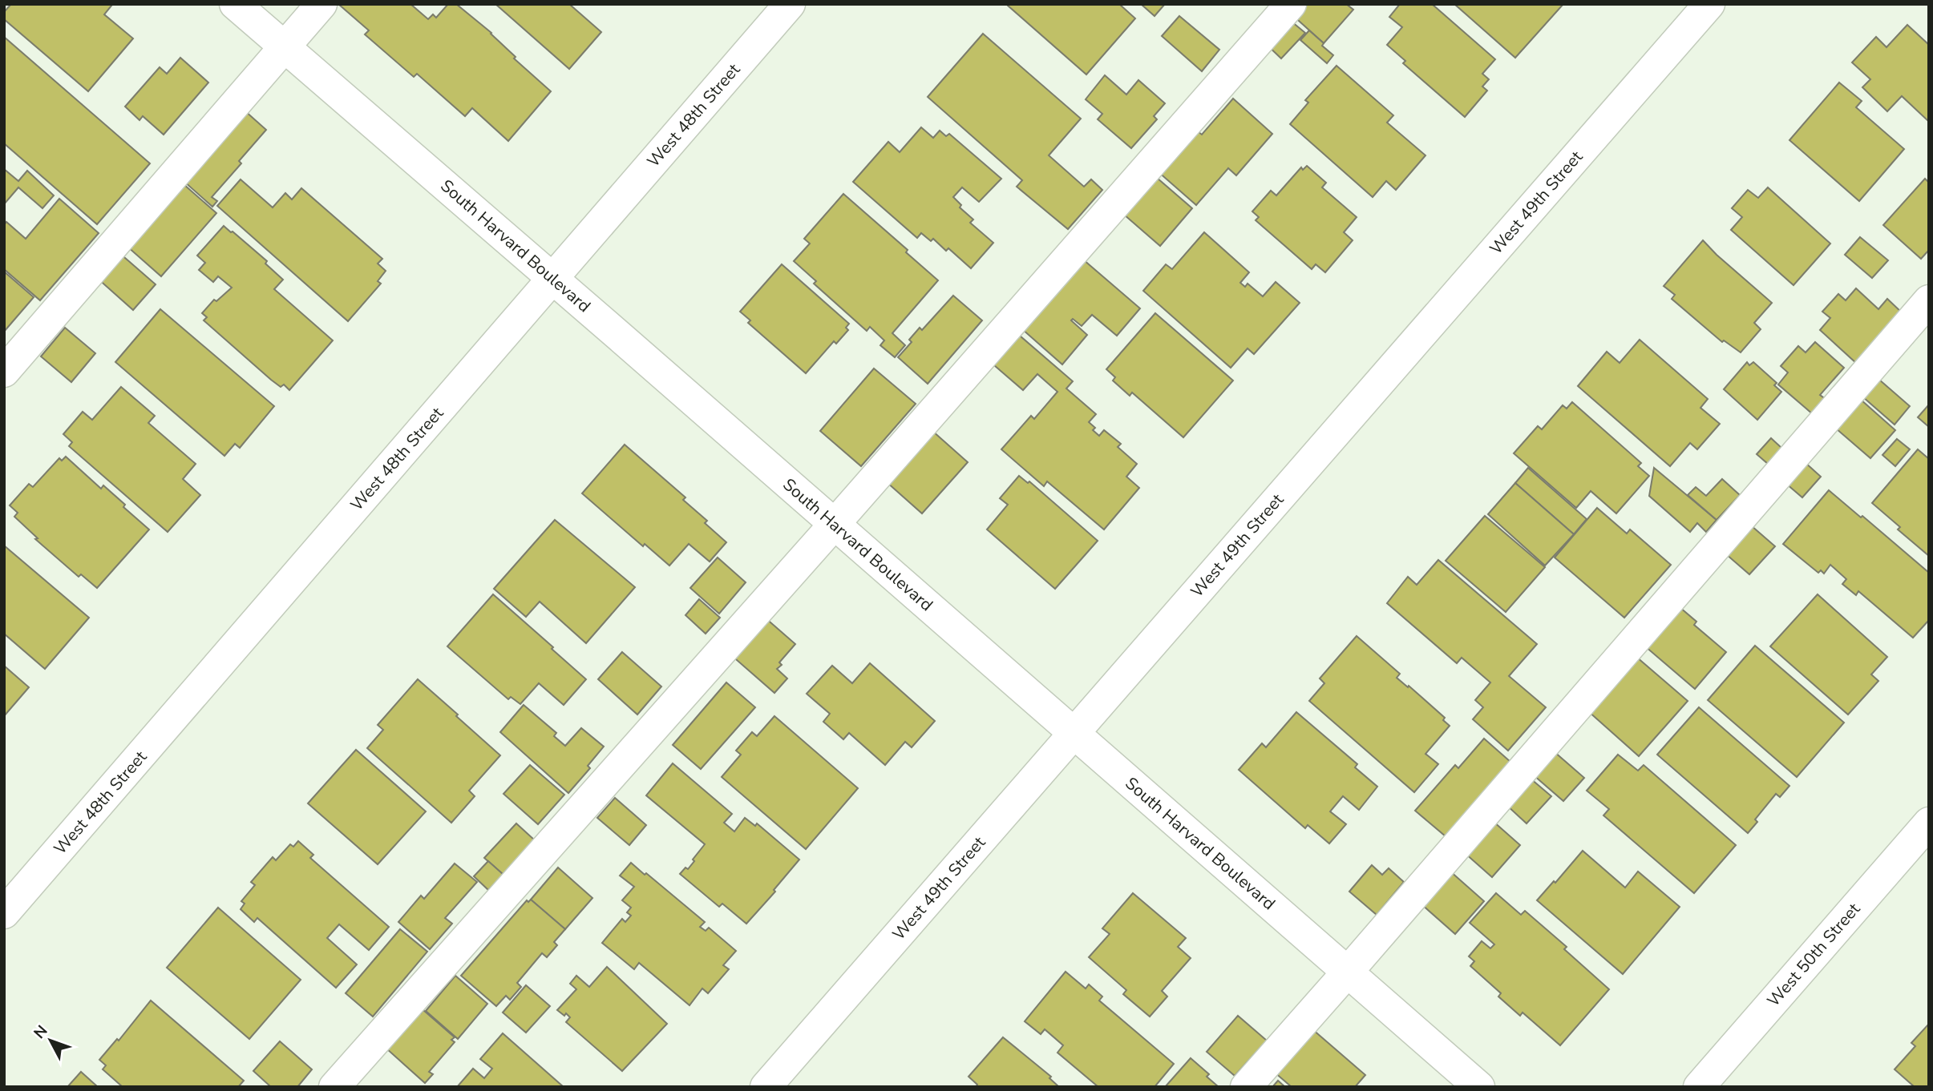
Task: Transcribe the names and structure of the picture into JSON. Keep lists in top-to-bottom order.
{
  "streets": {
    "street": [
      "West 48th Street",
      "West 49th Street",
      "South Harvard Boulevard",
      "West 50th Street"
    ]
  },
  "crossings": [
    ["West 48th Street", "South Harvard Boulevard"],
    ["West 49th Street", "South Harvard Boulevard"]
  ],
  "north": "top left"
}
